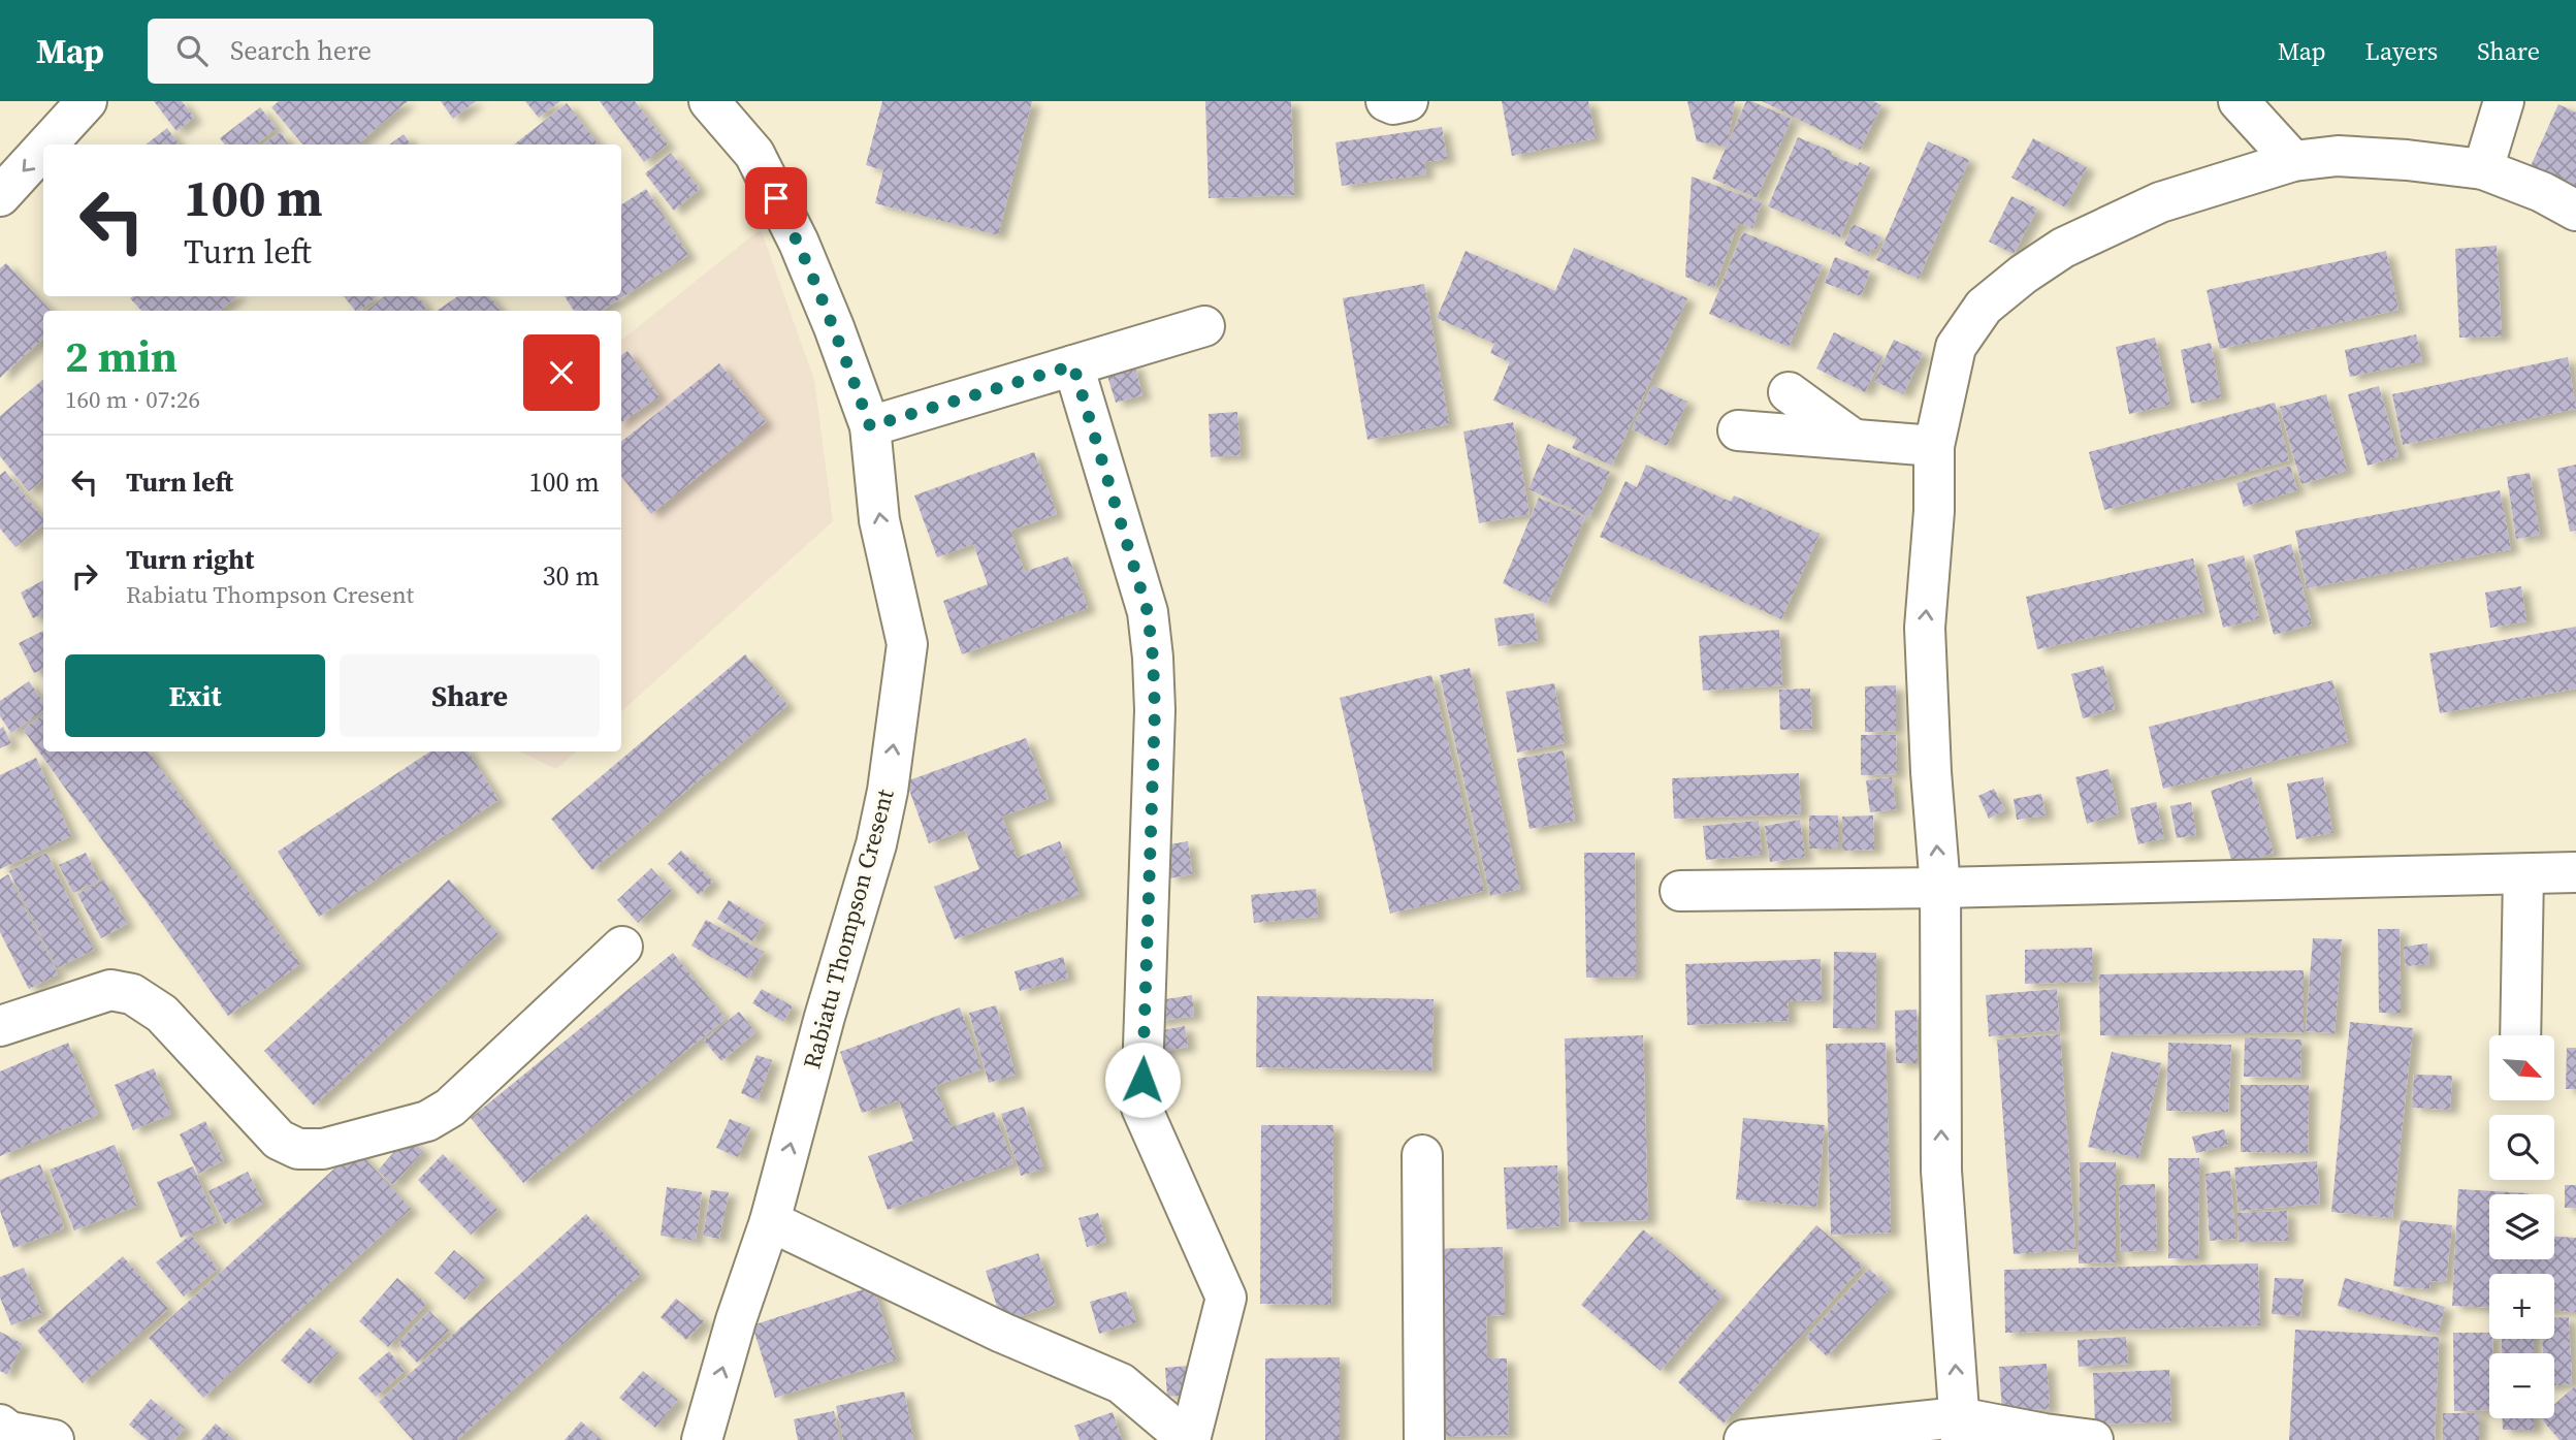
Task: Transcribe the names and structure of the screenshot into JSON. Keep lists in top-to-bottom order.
{
  "streets": {
    "street": ["Rabiatu Thompson Cresent"]
  },
  "north": "bottom right",
  "page": {
    "header": "Map",
    "search": "Search here",
    "nav": ["Map", "Layers", "Share"],
    "turn": ["100 m", "Turn left"],
    "heading": ["2 min", "160 m · 07:26"],
    "list": [
      {
        "name": "Turn left",
        "value": "100 m"
      },
      {
        "name": "Turn right",
        "note": "Rabiatu Thompson Cresent",
        "value": "30 m"
      }
    ],
    "buttons": ["Exit", "Share"],
    "map_buttons": ["+", "−"]
  }
}
